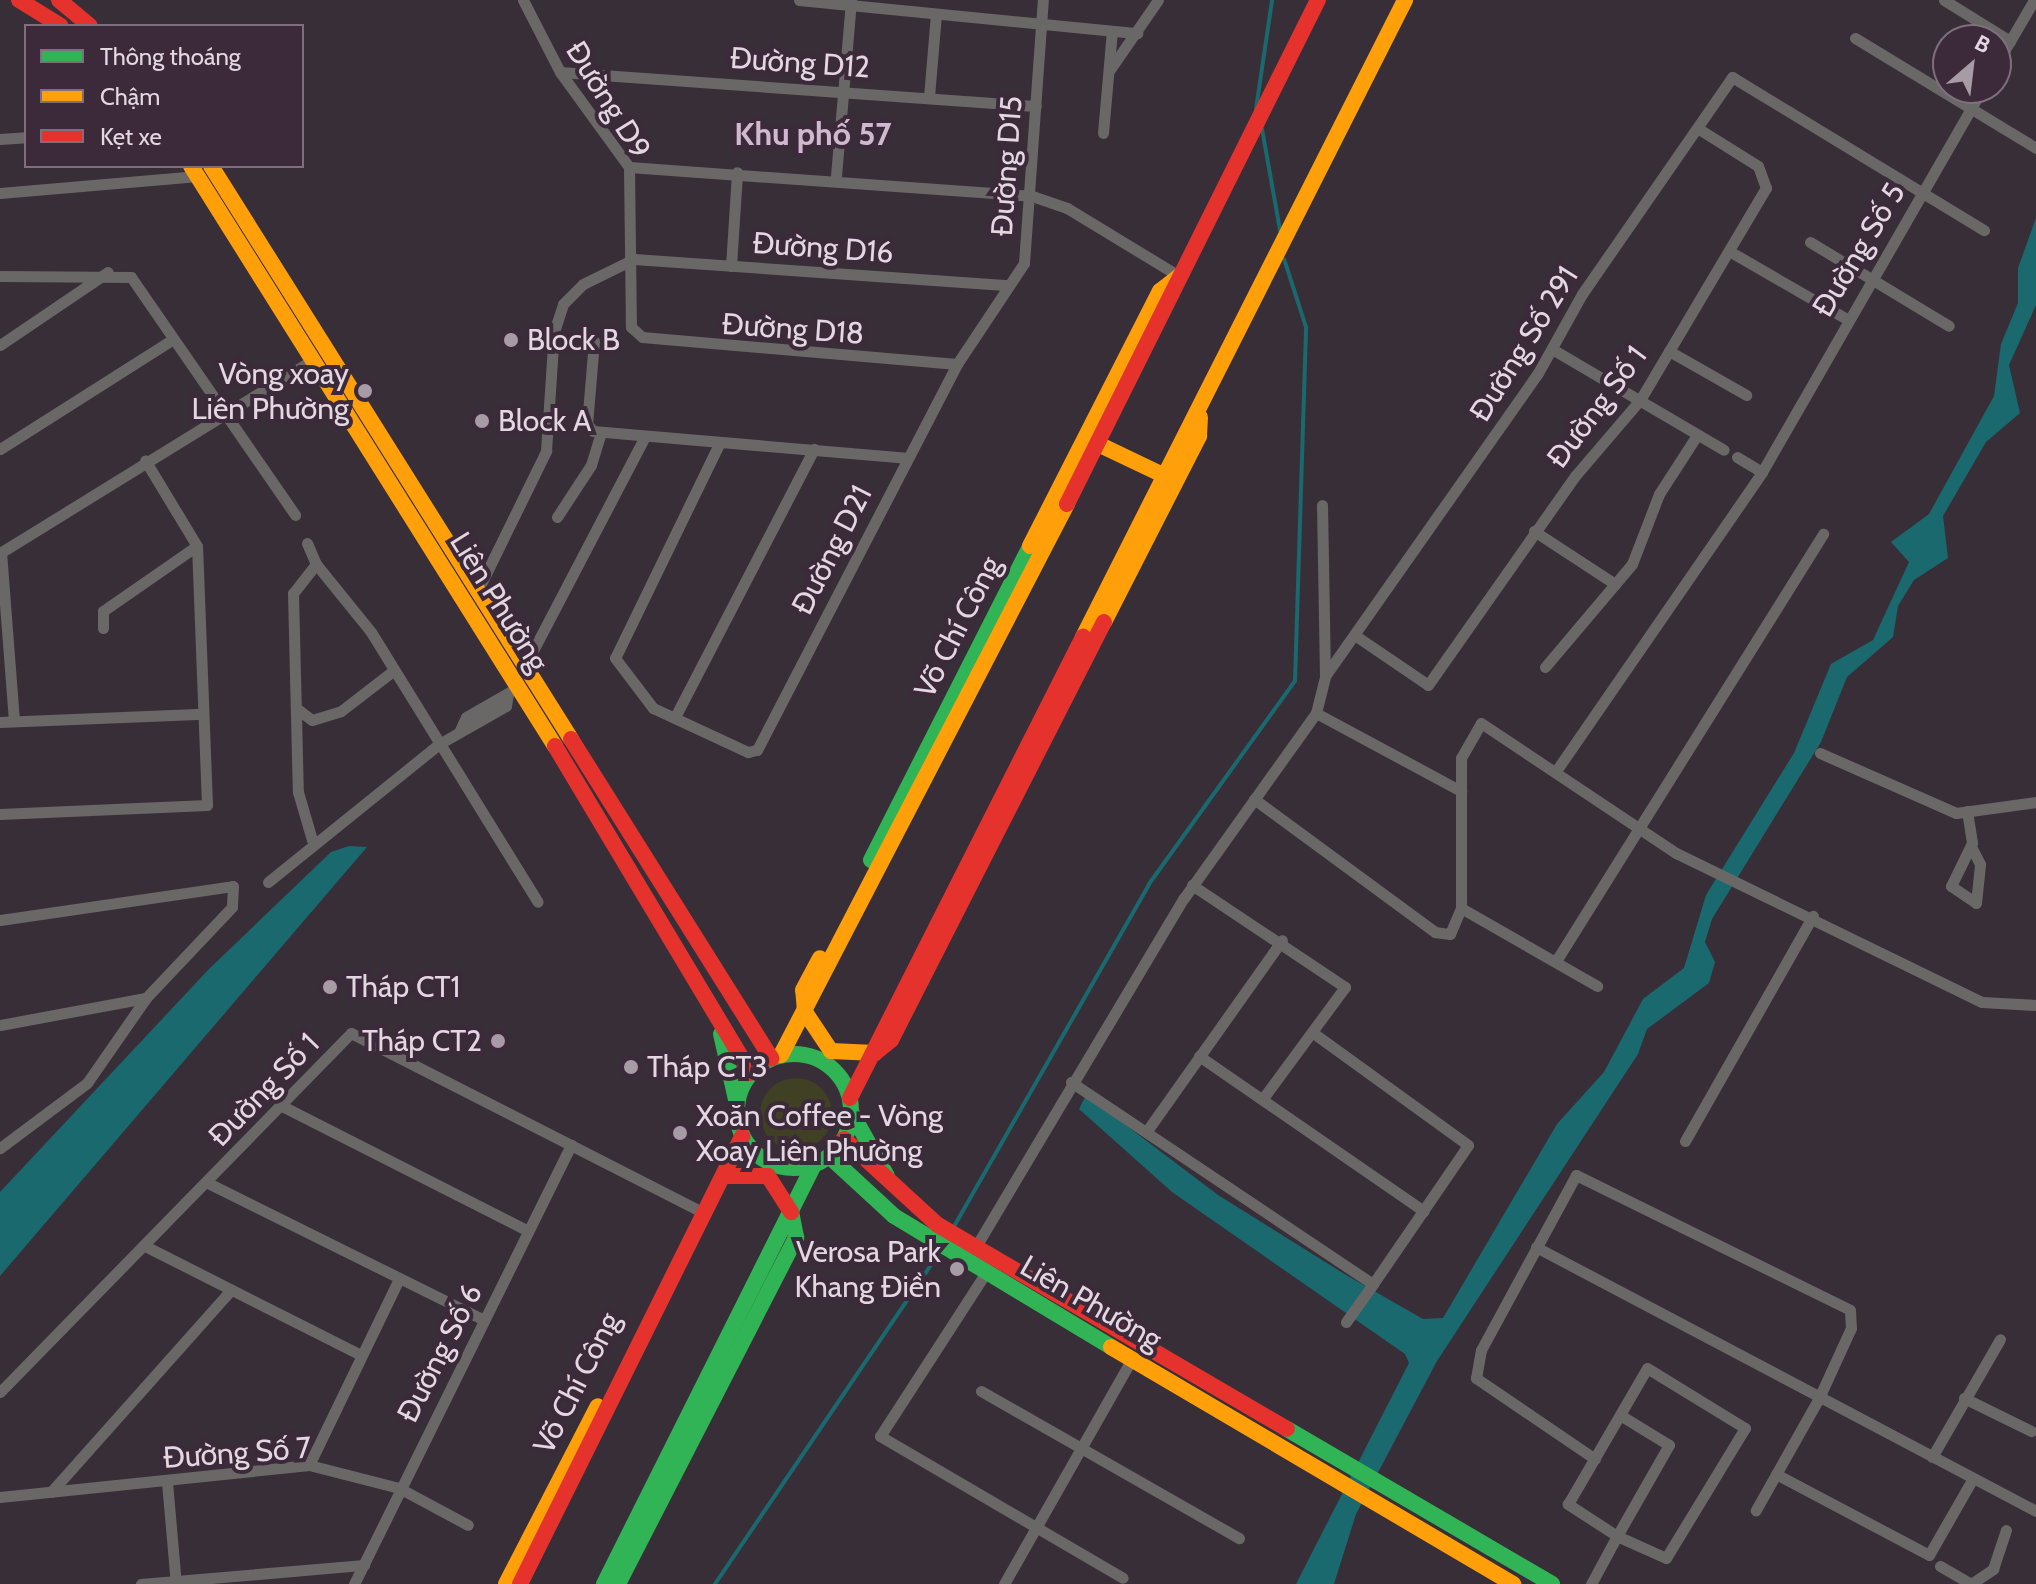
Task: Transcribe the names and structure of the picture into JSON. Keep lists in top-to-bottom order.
{
  "streets": {
    "main road": ["Liên Phường", "Võ Chí Công"],
    "street": [
      "Đường D12",
      "Đường D9",
      "Đường D15",
      "Đường D16",
      "Đường Số 5",
      "Đường D18",
      "Đường Số 291",
      "Đường Số 1",
      "Đường D21",
      "Đường Số 6",
      "Đường Số 7"
    ]
  },
  "crossings": [
    ["Đường D12", "Đường D9"],
    ["Đường D12", "Đường D15"],
    ["Đường D9", "Đường D16"],
    ["Đường D9", "Đường D18"],
    ["Đường D15", "Đường D16"],
    ["Đường D15", "Đường D18"],
    ["Đường D15", "Đường D21"],
    ["Đường Số 5", "Đường Số 291"],
    ["Đường D18", "Đường D21"],
    ["Đường Số 291", "Đường Số 1"],
    ["Đường Số 1", "Võ Chí Công"],
    ["Đường Số 1", "Đường Số 6"],
    ["Liên Phường", "Võ Chí Công"],
    ["Đường Số 6", "Đường Số 7"]
  ],
  "districts": ["Khu phố 57"],
  "places": [
    "Block B",
    "Vòng xoay Liên Phường",
    "Block A",
    "Tháp CT1",
    "Tháp CT2",
    "Tháp CT3",
    "Xoăn Coffee - Vòng Xoay Liên Phường",
    "Verosa Park Khang Điền"
  ],
  "legend": ["Thông thoáng", "Chậm", "Kẹt xe"],
  "north": "top right"
}
